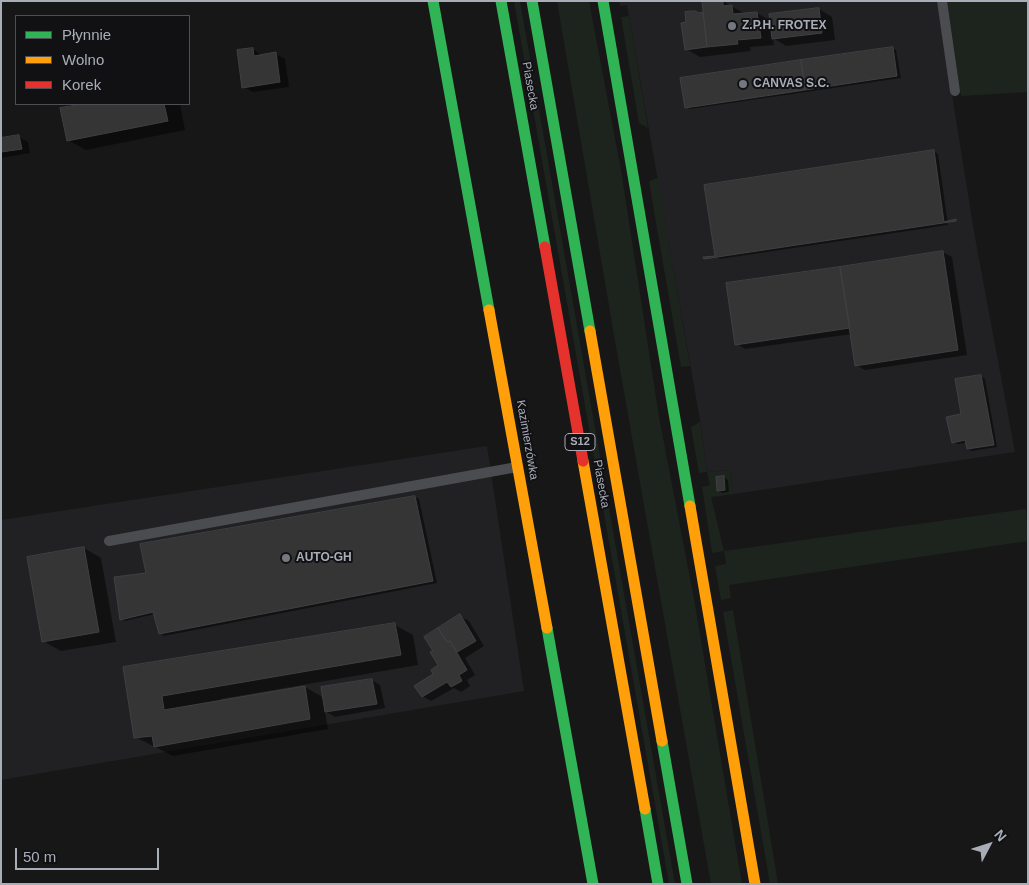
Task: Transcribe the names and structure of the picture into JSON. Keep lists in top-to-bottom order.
{
  "streets": {
    "main road": ["Piasecka", "Kazimierzówka", "S12"]
  },
  "places": ["Z.P.H. FROTEX", "CANVAS S.C.", "AUTO-GH"],
  "legend": ["Płynnie", "Wolno", "Korek"],
  "scale_bar": "50 m",
  "north": "top right"
}
